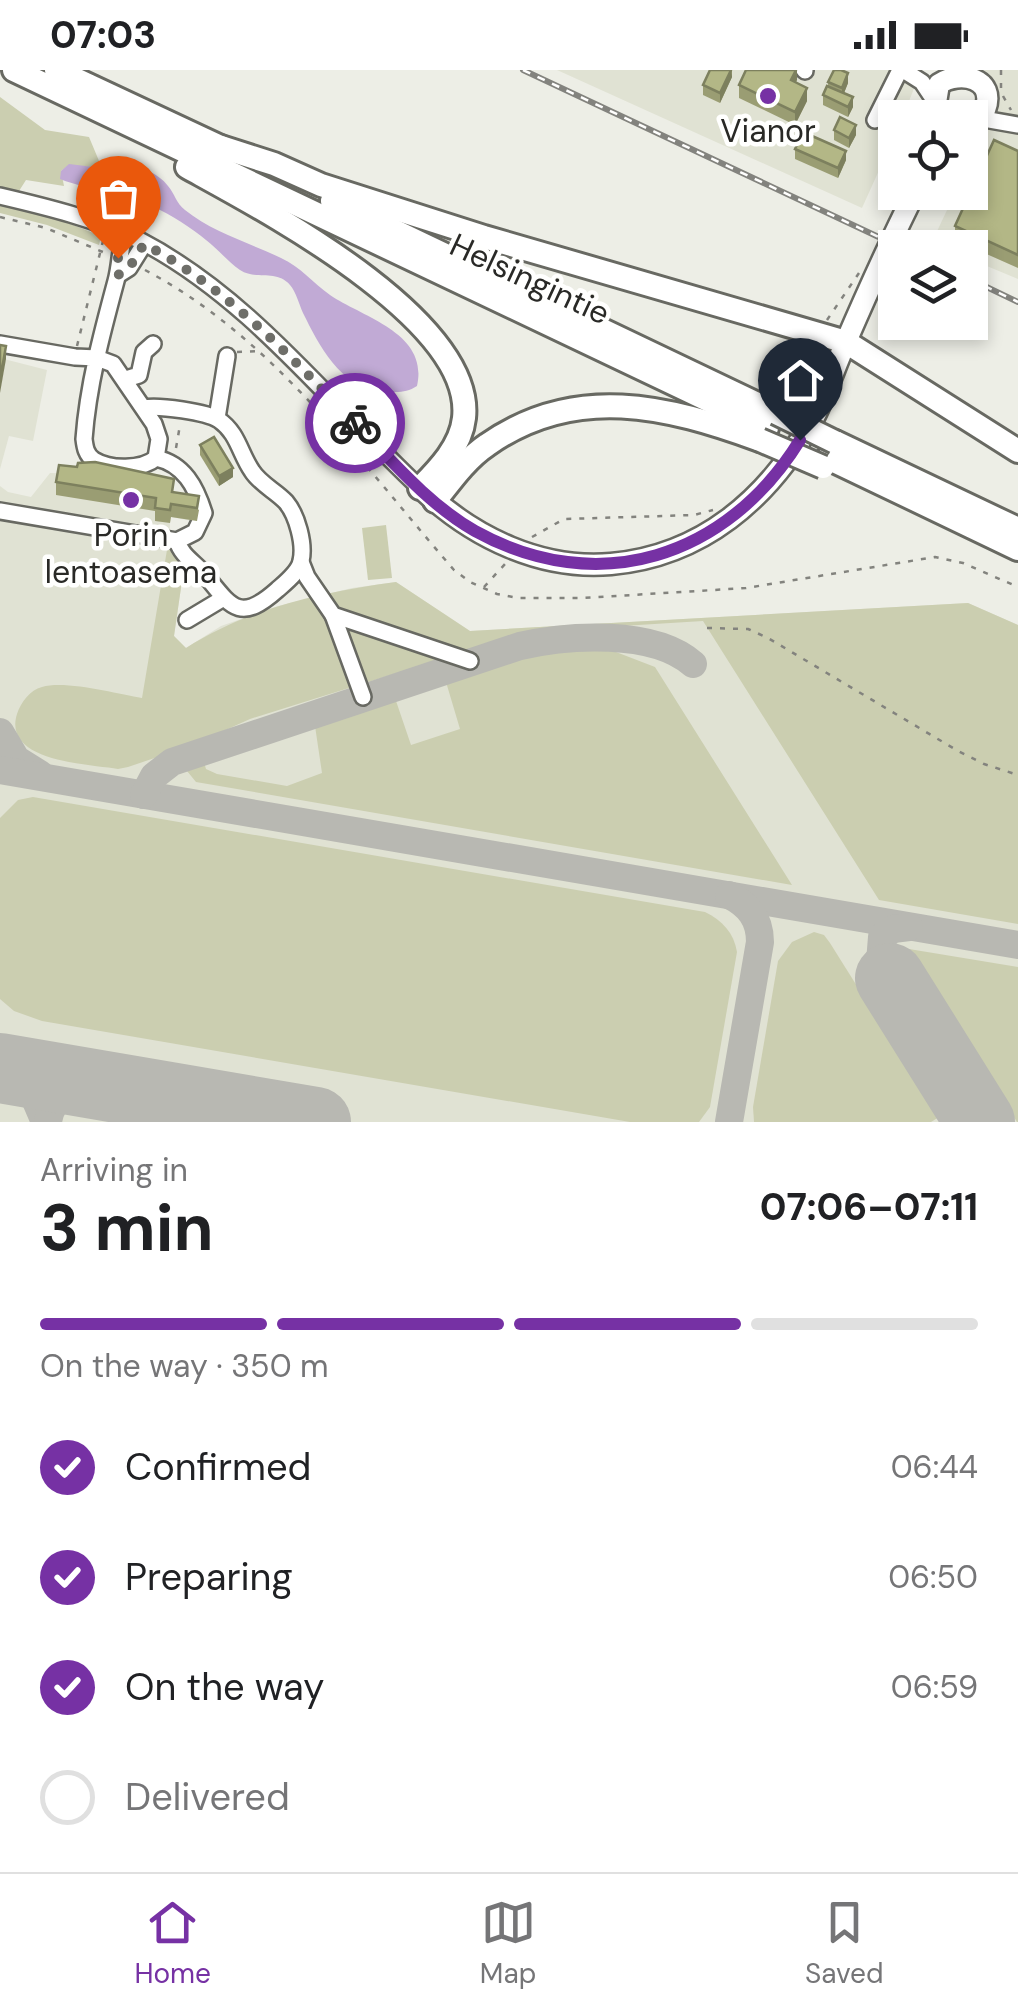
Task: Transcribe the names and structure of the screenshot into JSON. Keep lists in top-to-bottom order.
{
  "streets": {
    "highway": ["Helsingintie"]
  },
  "places": ["Vianor", "Porin lentoasema"],
  "page": {
    "status": "07:03",
    "heading": ["3 min", "Arriving in", "07:06–07:11"],
    "bar": "On the way · 350 m",
    "list": [
      ["Confirmed", "06:44"],
      ["Preparing", "06:50"],
      ["On the way", "06:59"],
      "Delivered"
    ],
    "tabs": ["Home", "Map", "Saved"]
  }
}
